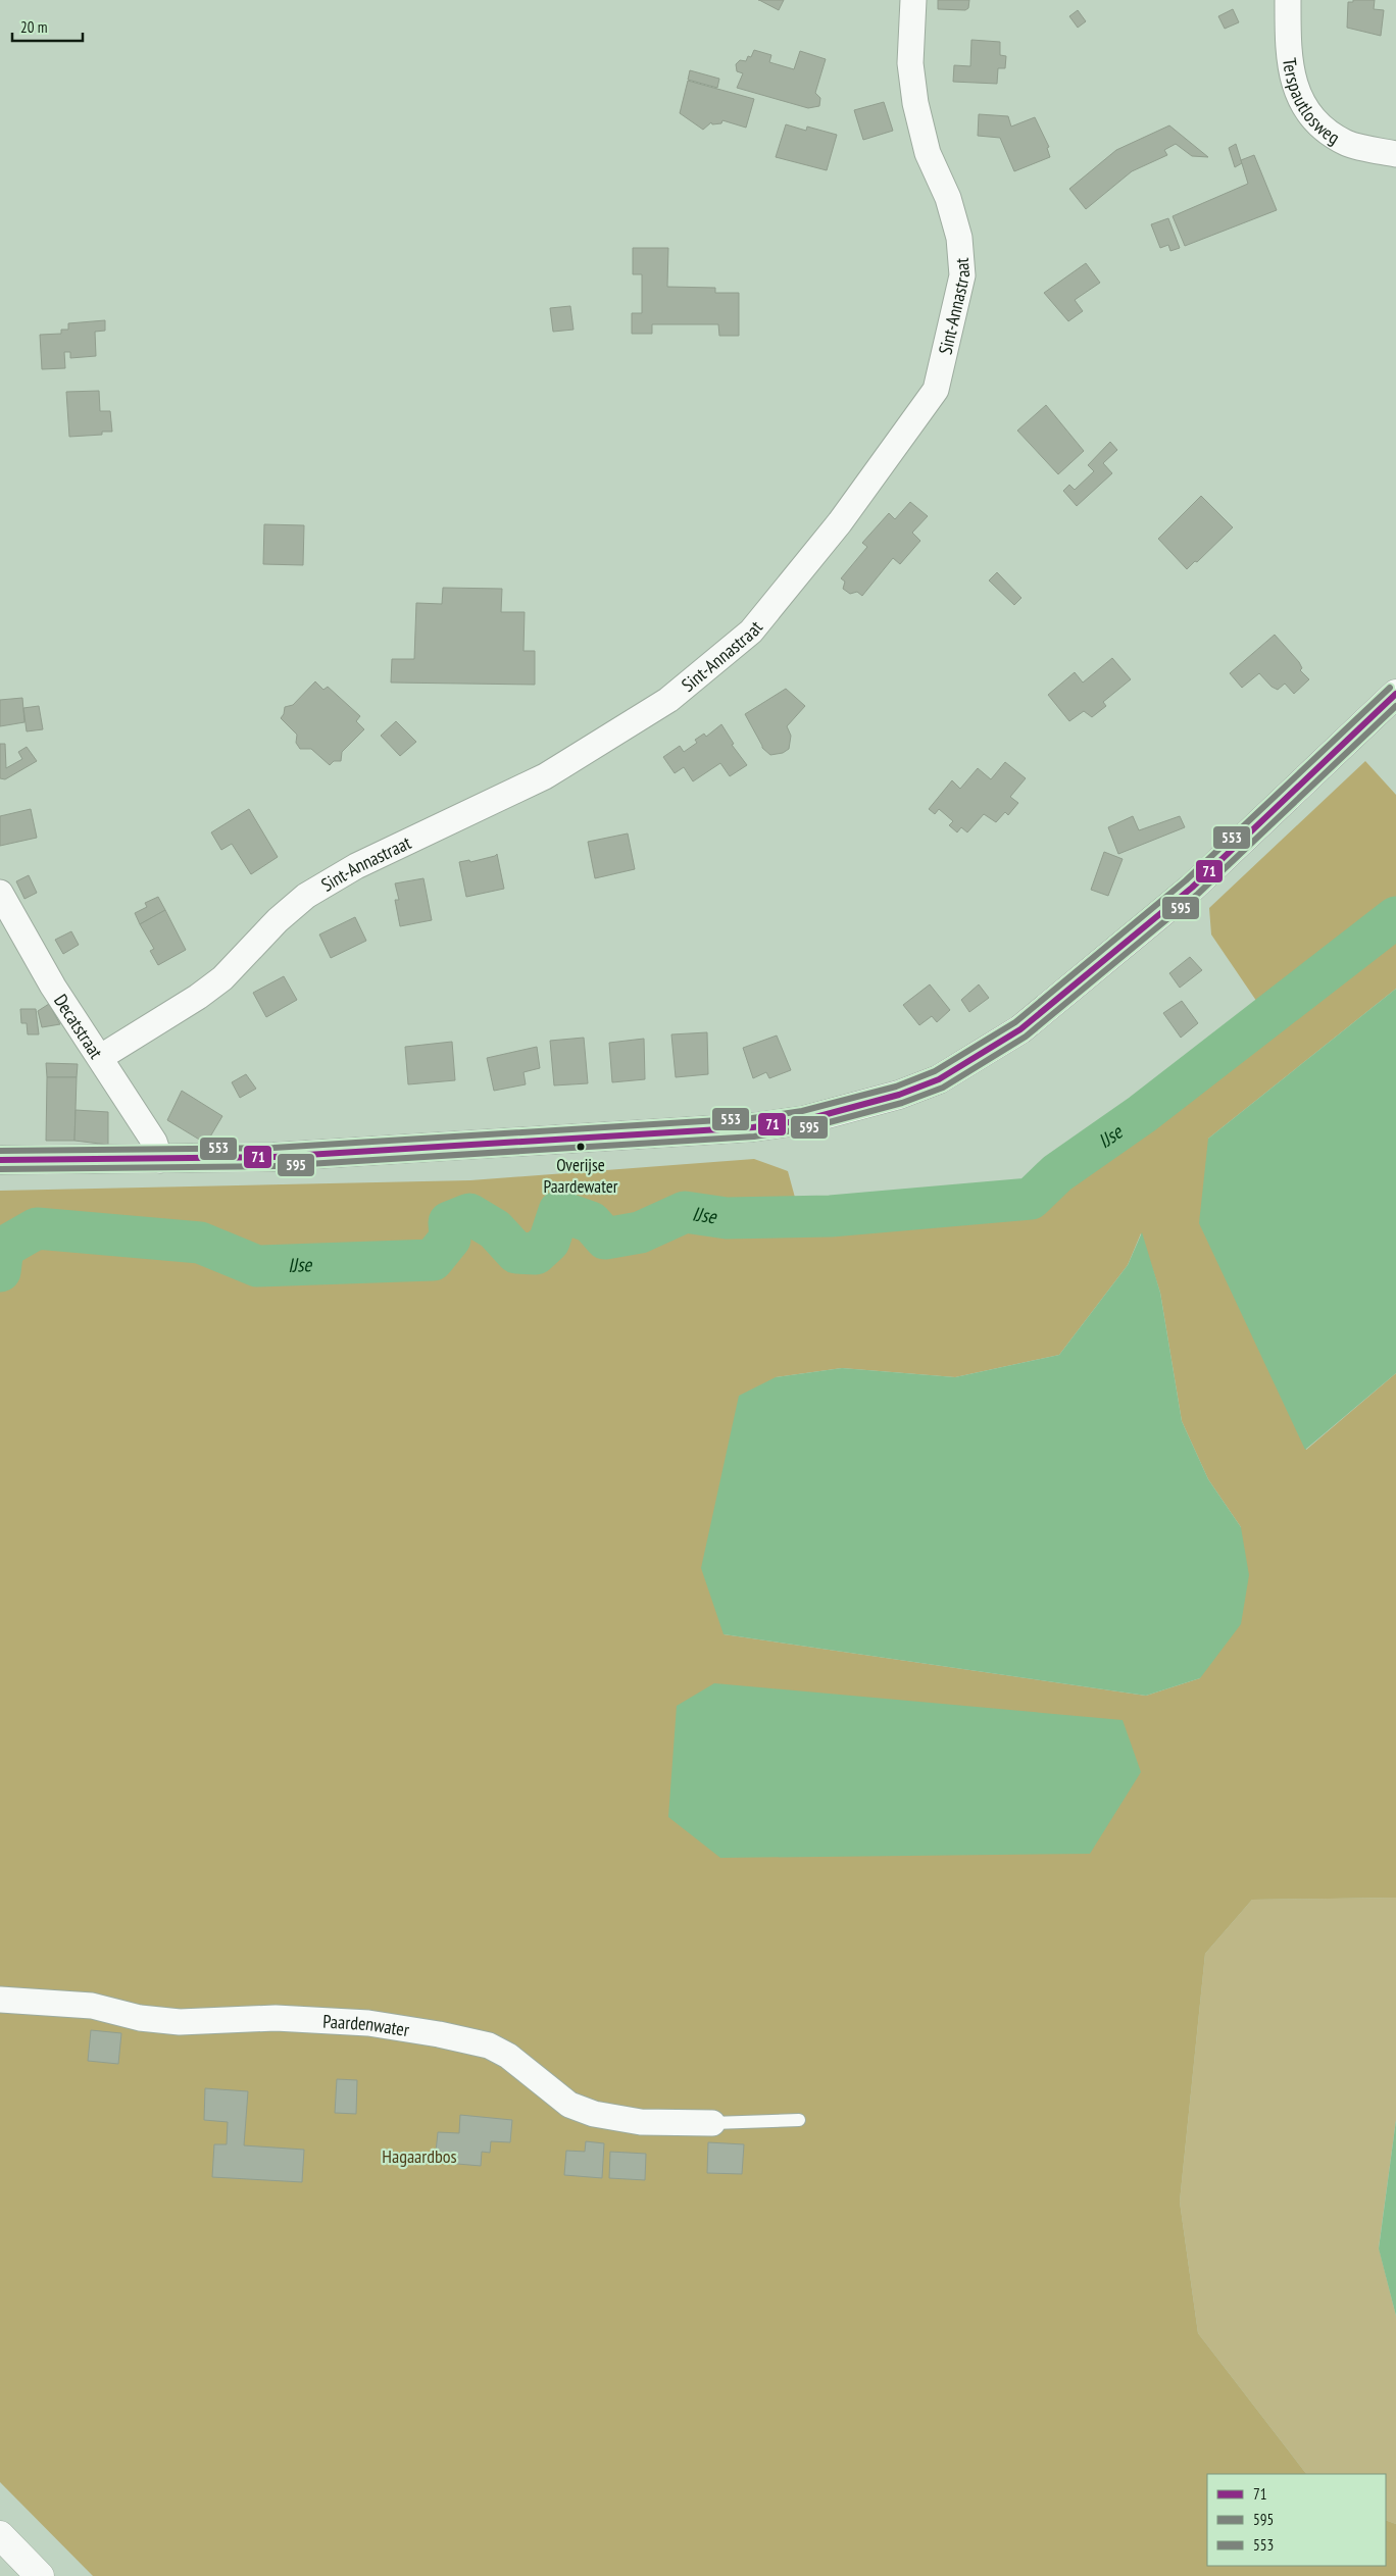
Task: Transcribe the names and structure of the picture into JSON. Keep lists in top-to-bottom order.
{
  "streets": {
    "street": [
      "Terspautlosweg",
      "Sint-Annastraat",
      "Decatstraat",
      "Paardenwater"
    ]
  },
  "crossings": [
    ["Sint-Annastraat", "Decatstraat"]
  ],
  "water": ["IJse"],
  "parks": ["Hagaardbos"],
  "places": ["Overijse Paardewater"],
  "lines": ["transit line 553", "transit line 71", "transit line 595"],
  "legend": ["71", "595", "553"],
  "scale_bar": "20 m"
}
